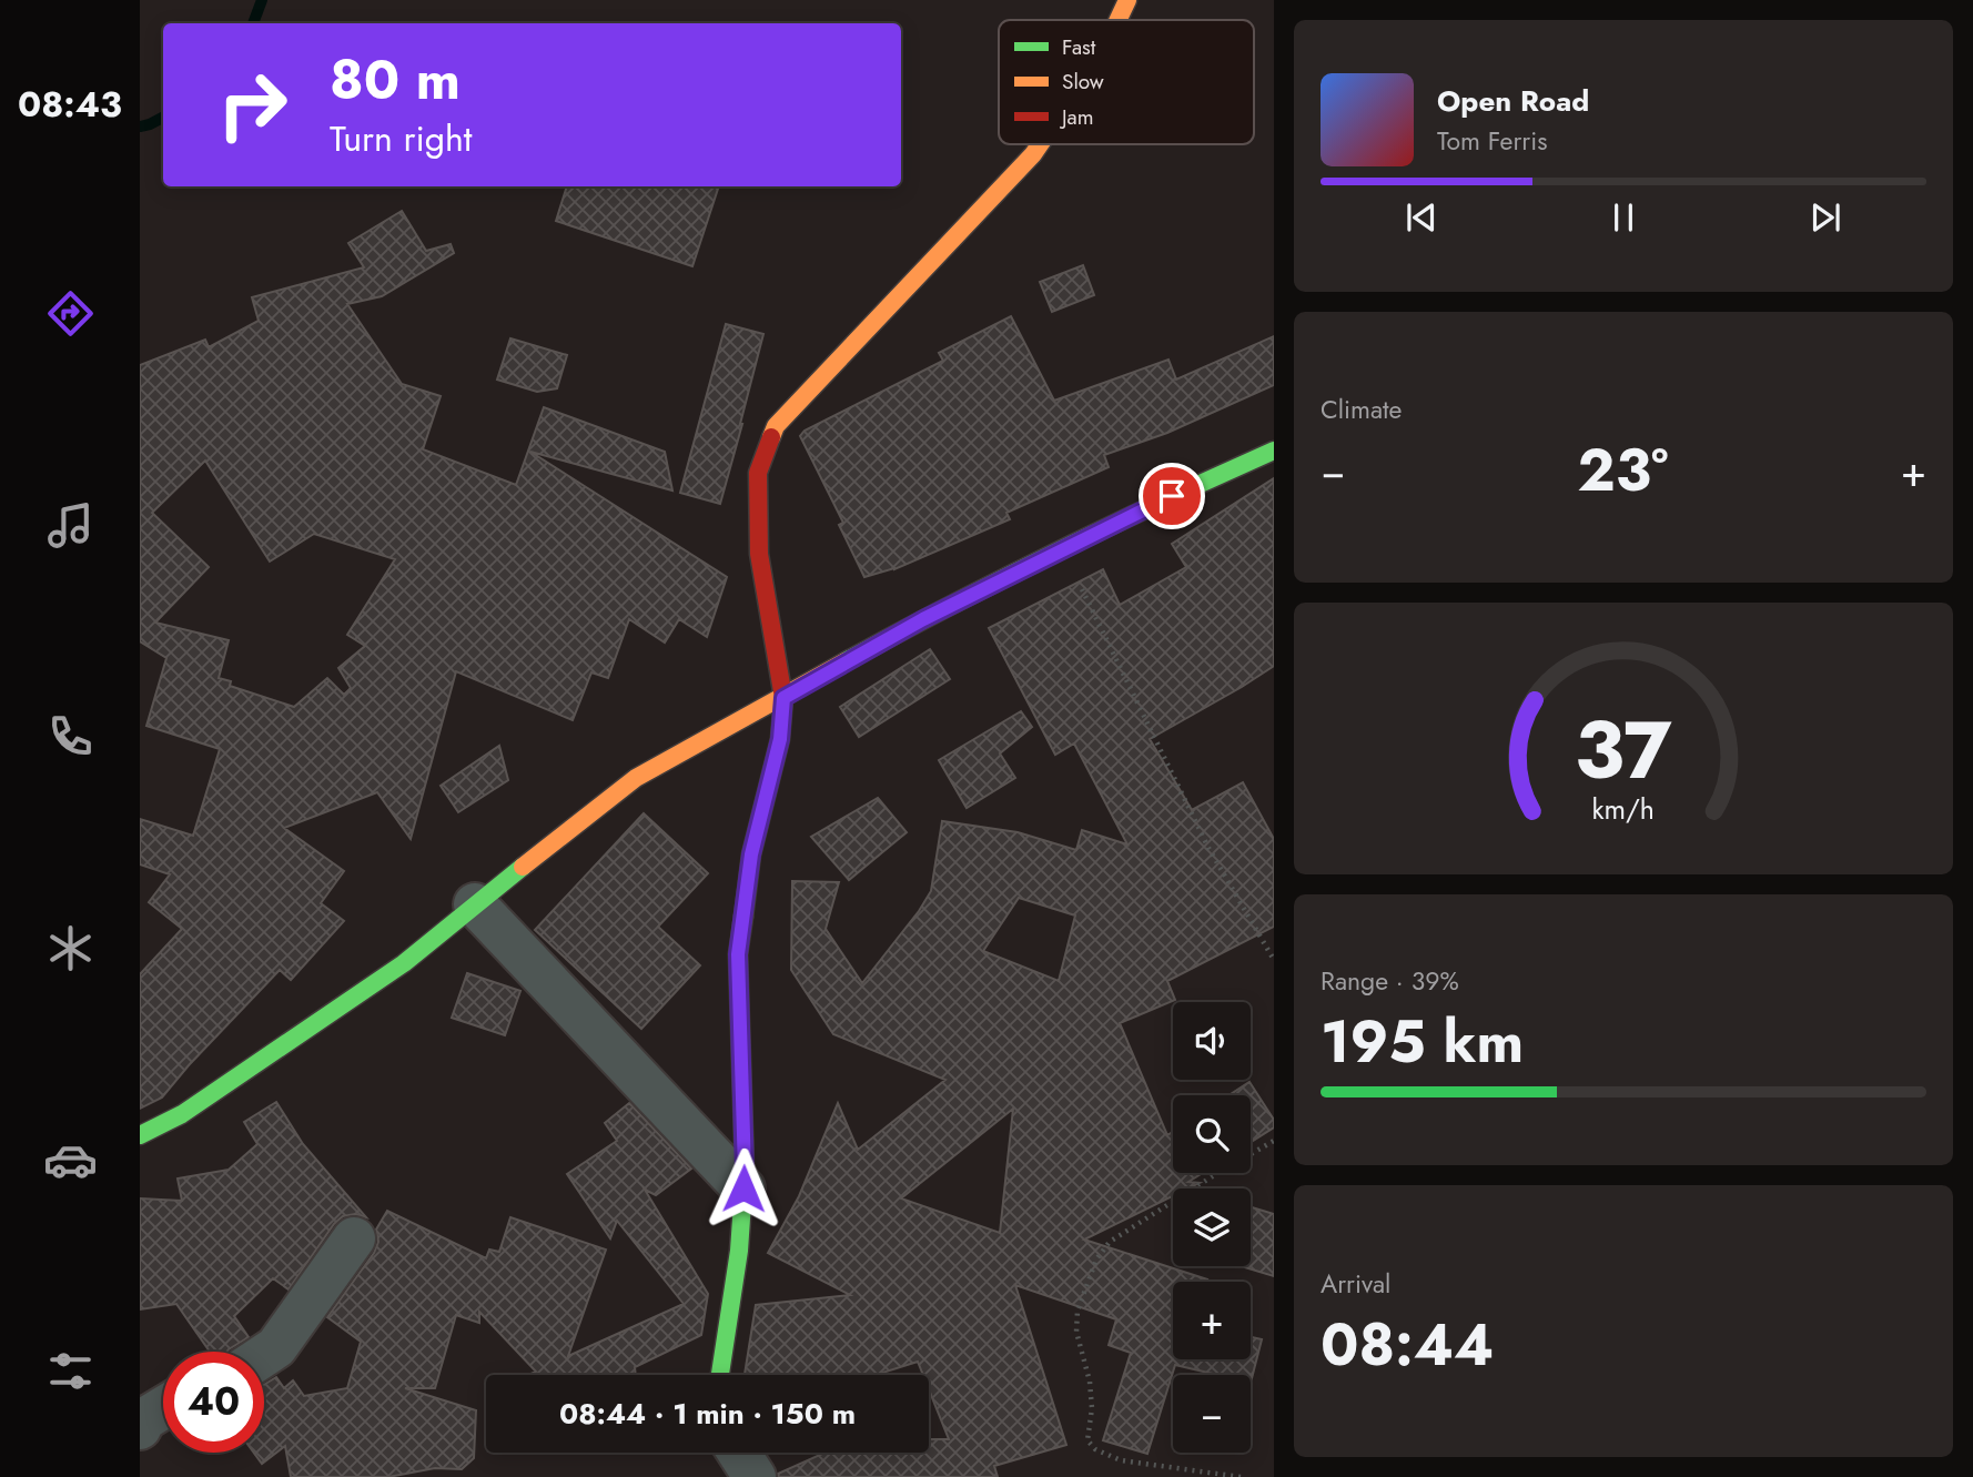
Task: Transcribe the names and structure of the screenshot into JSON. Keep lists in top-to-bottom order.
{
  "legend": ["Fast", "Slow", "Jam"],
  "page": {
    "tabs": "08:43",
    "turn": ["80 m", "Turn right"],
    "song": ["Open Road", "Tom Ferris"],
    "tile": [
      "Climate",
      ["Range · 39%", "195 km"],
      ["Arrival", "08:44"]
    ],
    "heat": ["−", "23°", "+"],
    "map_buttons": ["+", "−"],
    "limit": "40",
    "trip": "08:44 · 1 min · 150 m",
    "gauge": ["37", "km/h"]
  }
}
